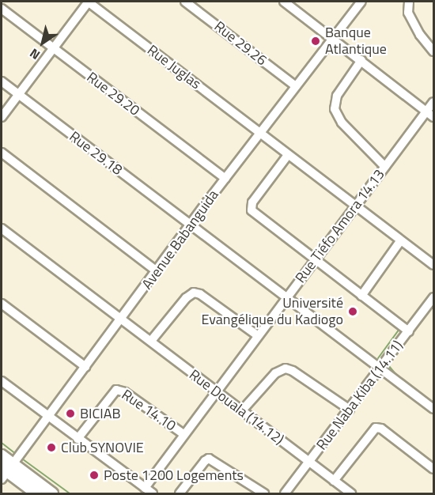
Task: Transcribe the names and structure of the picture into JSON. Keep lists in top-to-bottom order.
{
  "streets": {
    "street": [
      "Rue 29.26",
      "Rue Juglas",
      "Rue 29.20",
      "Rue 29.18",
      "Rue Tiéfo Amora 14.13",
      "Avenue Babanguida",
      "Rue Naba Kiba (14.11)",
      "Rue Douala (14.12)",
      "Rue 14.10"
    ]
  },
  "crossings": [
    ["Rue 29.26", "Avenue Babanguida"],
    ["Rue Juglas", "Rue Tiéfo Amora 14.13"],
    ["Rue Juglas", "Avenue Babanguida"],
    ["Rue 29.20", "Avenue Babanguida"],
    ["Rue 29.18", "Rue Tiéfo Amora 14.13"],
    ["Rue 29.18", "Avenue Babanguida"],
    ["Rue 29.18", "Rue Naba Kiba (14.11)"],
    ["Rue Tiéfo Amora 14.13", "Rue Douala (14.12)"],
    ["Rue Tiéfo Amora 14.13", "Rue 14.10"],
    ["Avenue Babanguida", "Rue Douala (14.12)"],
    ["Rue Naba Kiba (14.11)", "Rue Douala (14.12)"]
  ],
  "places": [
    "Banque Atlantique",
    "Université Evangélique du Kadiogo",
    "BICIAB",
    "Club SYNOVIE",
    "Poste 1200 Logements"
  ],
  "north": "bottom left"
}
